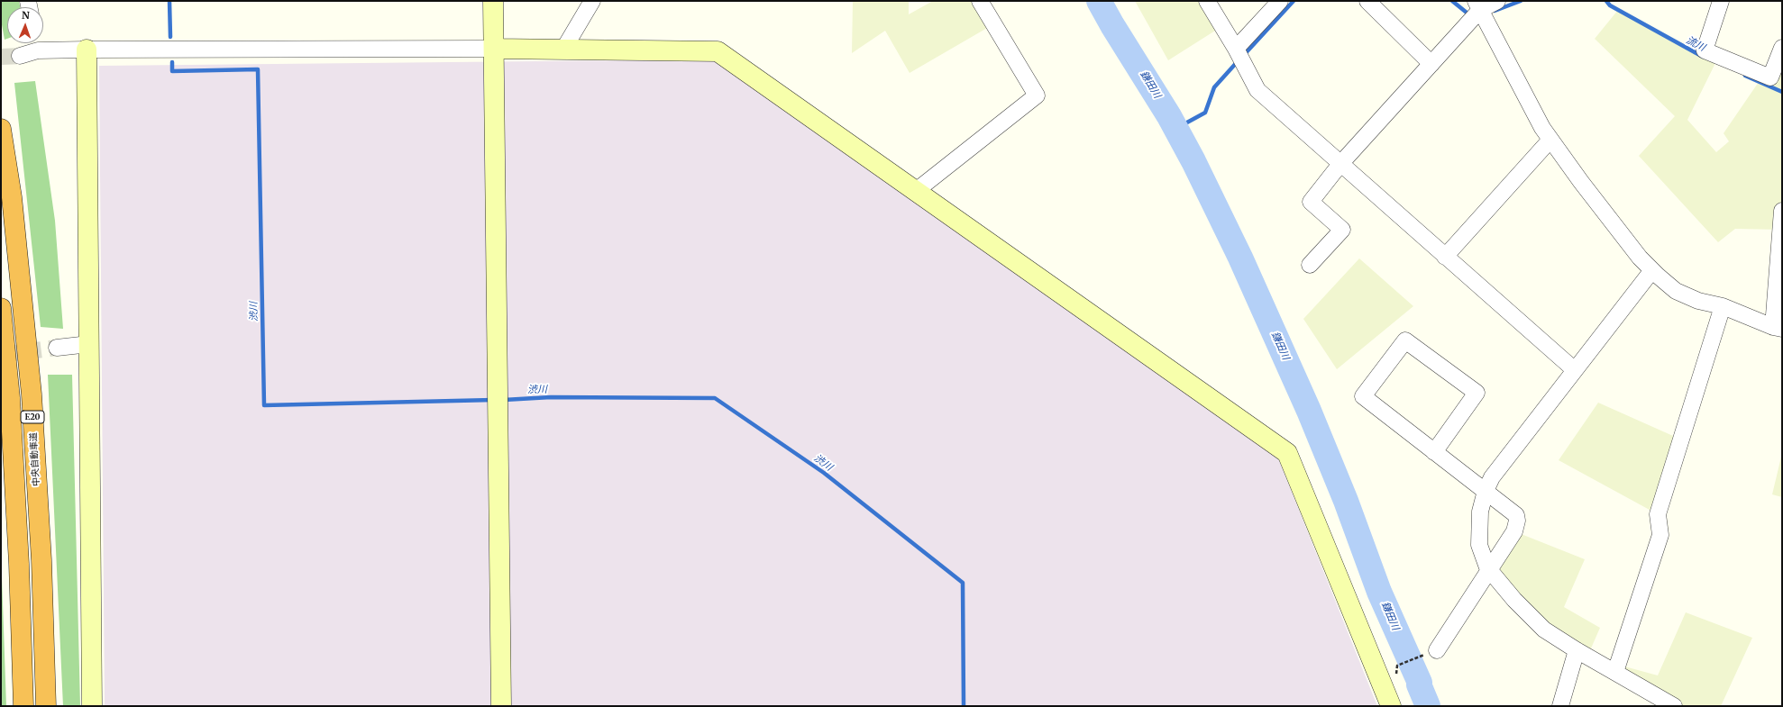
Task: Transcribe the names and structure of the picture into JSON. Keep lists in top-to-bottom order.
{
  "streets": {
    "highway": ["E20", "中央自動車道"]
  },
  "water": ["流川", "鎌田川", "渋川"],
  "north": "top"
}
